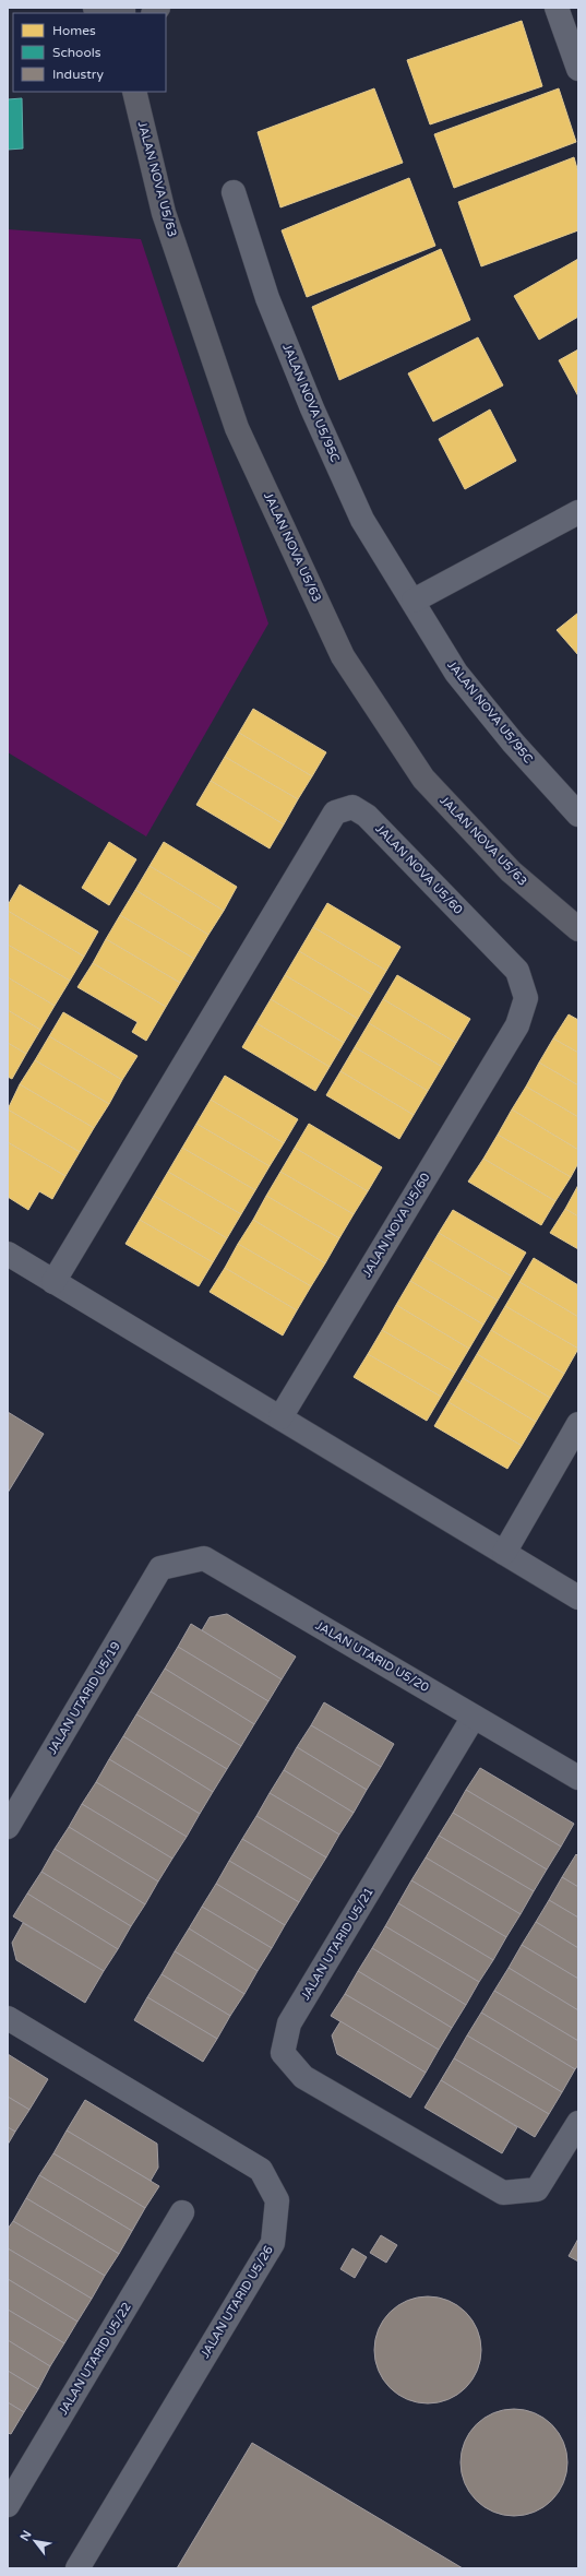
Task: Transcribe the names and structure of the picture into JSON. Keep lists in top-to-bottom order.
{
  "streets": {
    "street": [
      "JALAN NOVA U5/63",
      "JALAN NOVA U5/95C",
      "JALAN NOVA U5/60",
      "JALAN UTARID U5/20",
      "JALAN UTARID U5/19",
      "JALAN UTARID U5/21",
      "JALAN UTARID U5/26",
      "JALAN UTARID U5/22"
    ]
  },
  "crossings": [
    ["JALAN UTARID U5/20", "JALAN UTARID U5/19"],
    ["JALAN UTARID U5/20", "JALAN UTARID U5/21"]
  ],
  "legend": ["Homes", "Schools", "Industry"],
  "north": "top left"
}
